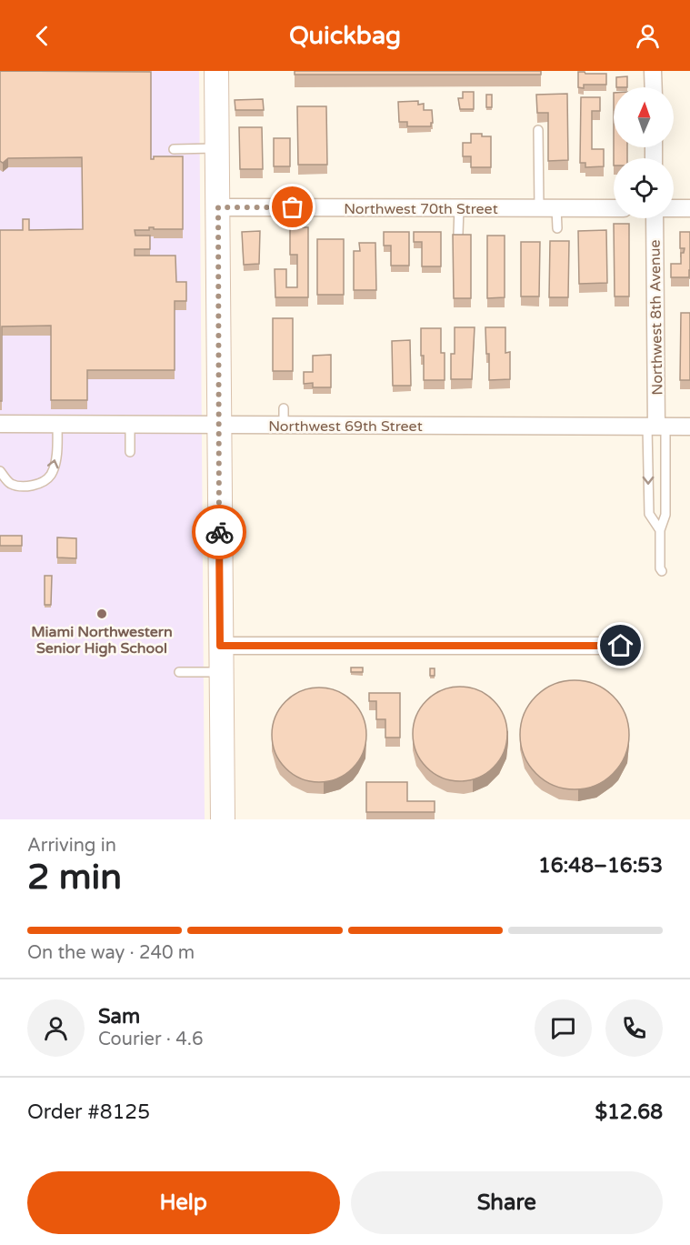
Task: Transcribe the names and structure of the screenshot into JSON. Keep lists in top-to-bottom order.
{
  "streets": {
    "street": ["Northwest 70th Street", "Northwest 8th Avenue", "Northwest 69th Street"]
  },
  "crossings": [
    ["Northwest 8th Avenue", "Northwest 69th Street"]
  ],
  "places": ["Miami Northwestern Senior High School"],
  "north": "top",
  "page": {
    "header": "Quickbag",
    "heading": ["2 min", "Arriving in", "16:48–16:53"],
    "panel": [
      "Sam",
      "Courier · 4.6",
      "Order #8125",
      "$12.68"
    ],
    "bar": "On the way · 240 m",
    "buttons": ["Help", "Share"]
  }
}
